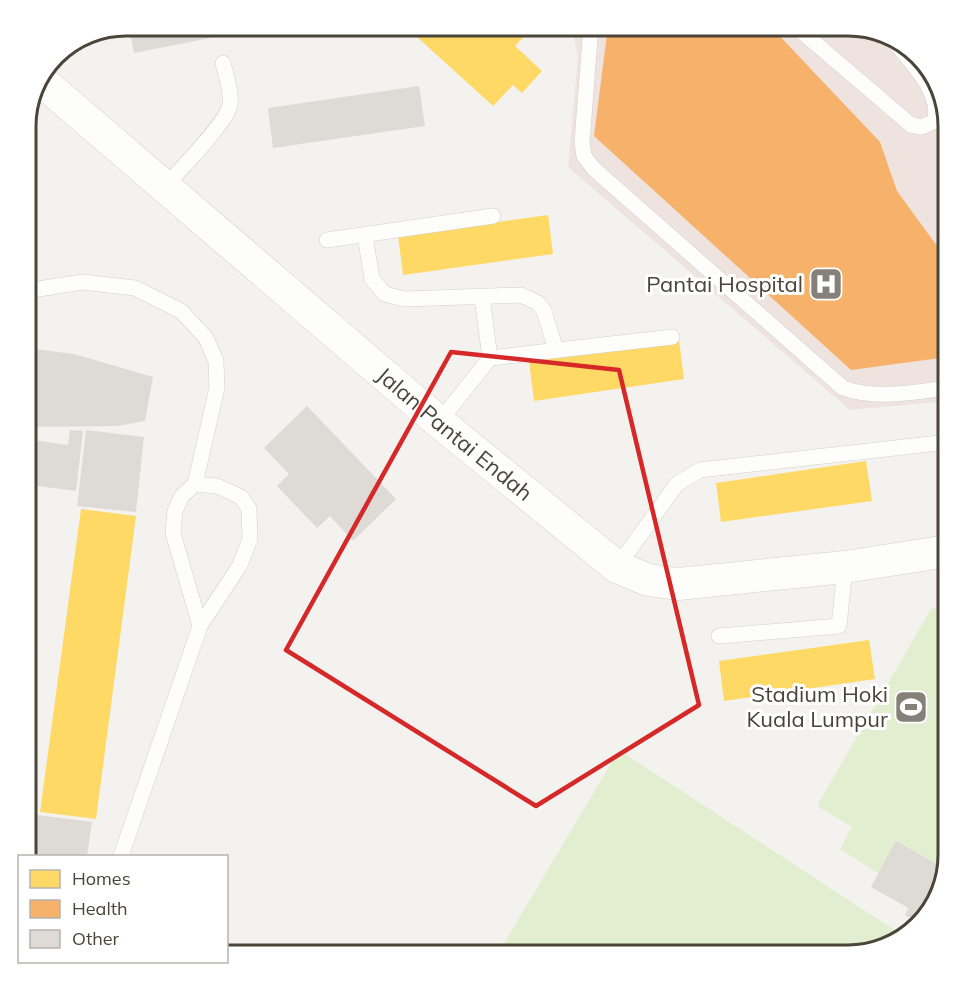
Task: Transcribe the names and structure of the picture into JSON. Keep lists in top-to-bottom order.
{
  "streets": {
    "street": ["Jalan Pantai Endah"]
  },
  "places": {
    "hospital": ["Pantai Hospital"],
    "sports": ["Stadium Hoki Kuala Lumpur"]
  },
  "legend": ["Homes", "Health", "Other"]
}
